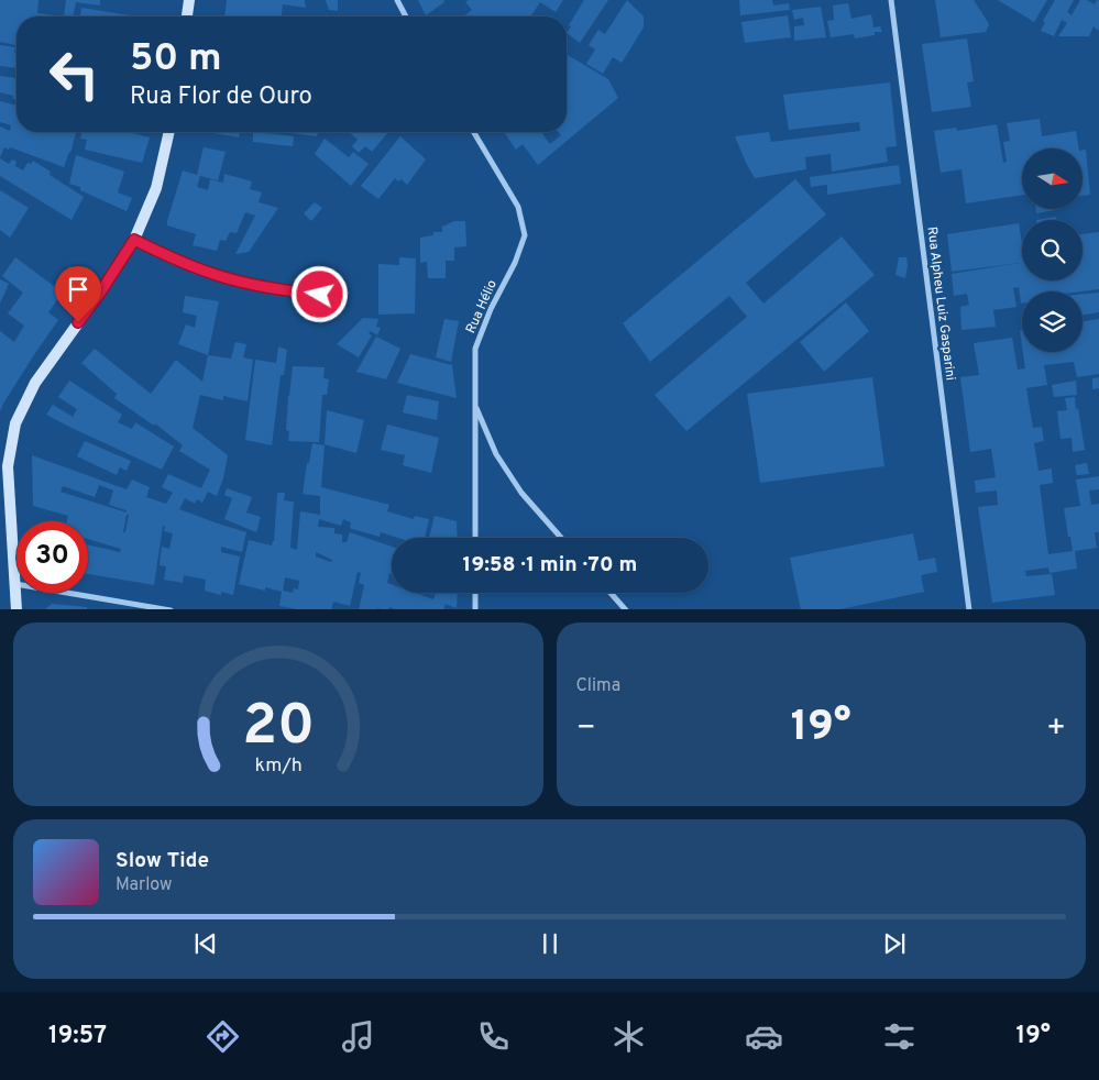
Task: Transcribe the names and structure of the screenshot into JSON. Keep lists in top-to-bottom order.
{
  "streets": {
    "street": ["Rua Alpheu Luiz Gasparini", "Rua Hélio"]
  },
  "north": "right",
  "page": {
    "turn": ["50 m", "Rua Flor de Ouro"],
    "limit": "30",
    "trip": "19:58 · 1 min · 70 m",
    "tile": "Clima",
    "heat": ["−", "19°", "+"],
    "song": ["Slow Tide", "Marlow"],
    "tabs": ["19:57", "19°"],
    "gauge": ["20", "km/h"]
  }
}
